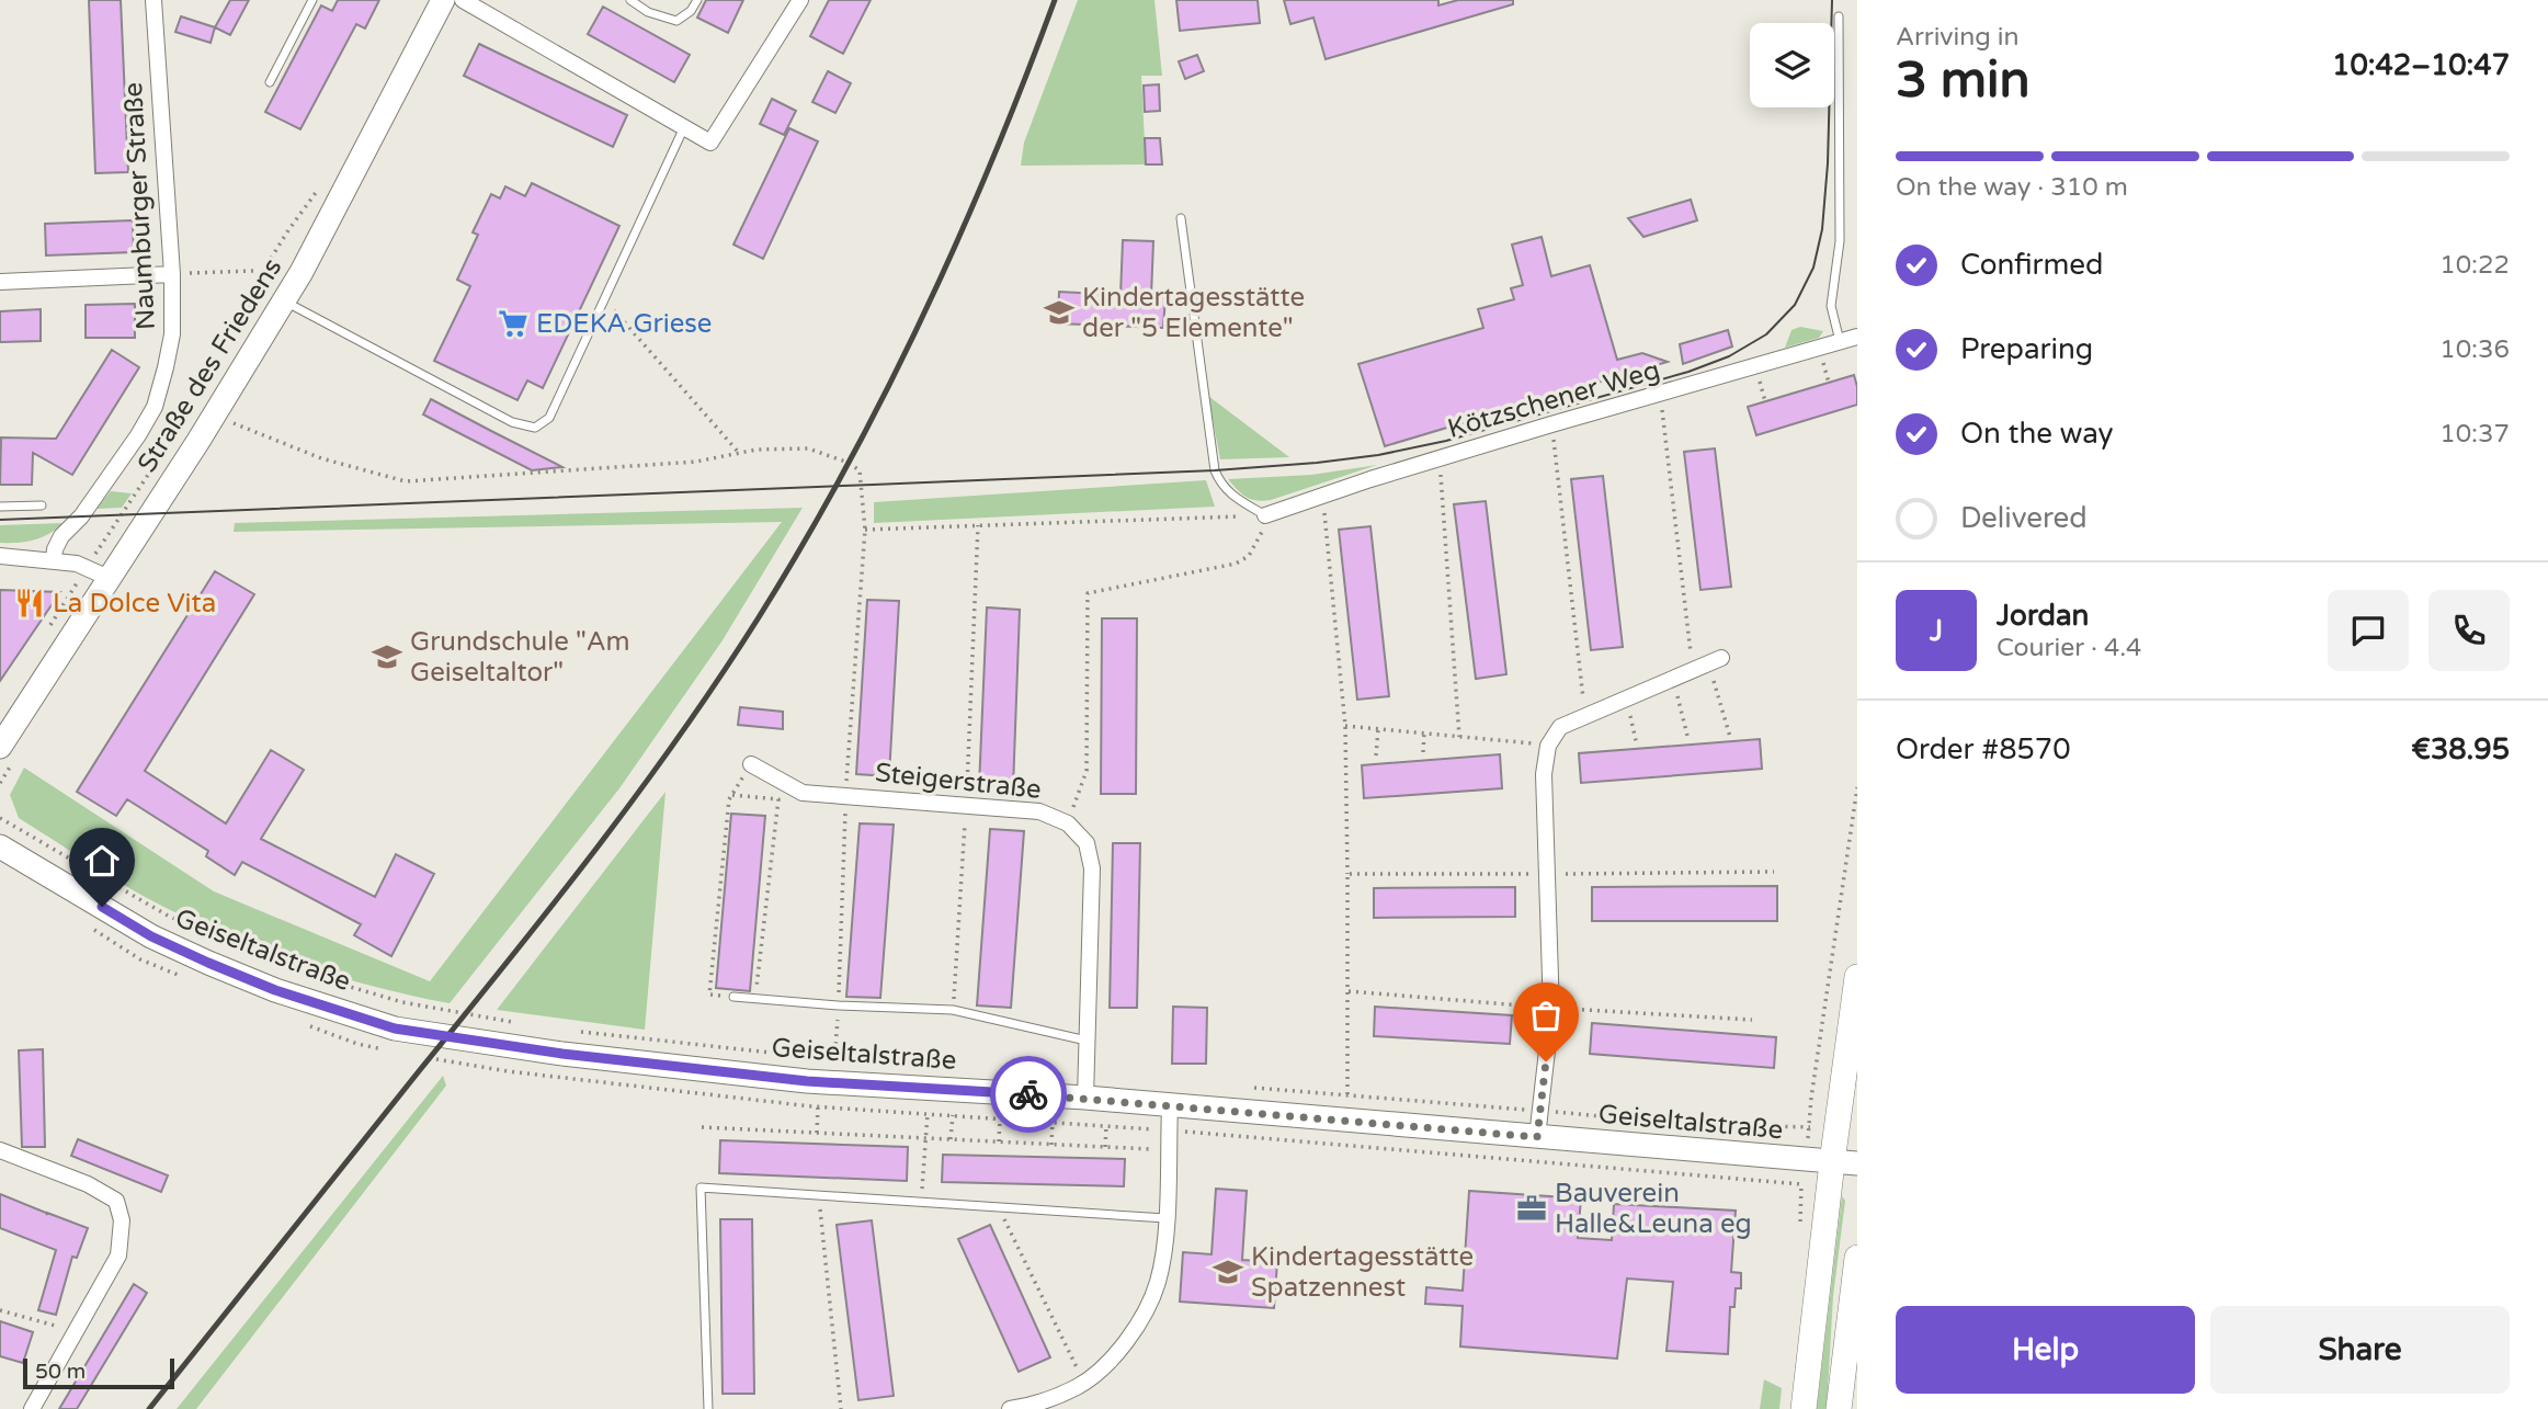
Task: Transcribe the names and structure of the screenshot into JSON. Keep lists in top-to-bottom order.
{
  "streets": {
    "street": [
      "Naumburger Straße",
      "Straße des Friedens",
      "Kötzschener Weg",
      "Steigerstraße",
      "Geiseltalstraße"
    ]
  },
  "crossings": [
    ["Steigerstraße", "Geiseltalstraße"]
  ],
  "places": {
    "school or university": ["Kindertagesstätte der \"5 Elemente\"", "Grundschule \"Am Geiseltaltor\"", "Kindertagesstätte Spatzennest"],
    "supermarket": ["EDEKA Griese"],
    "restaurant": ["La Dolce Vita"],
    "office": ["Bauverein Halle&Leuna eg"]
  },
  "scale_bar": "50 m",
  "page": {
    "heading": ["3 min", "Arriving in", "10:42–10:47"],
    "panel": [
      "Jordan",
      "Courier · 4.4",
      "Order #8570",
      "€38.95"
    ],
    "bar": "On the way · 310 m",
    "list": [
      ["Confirmed", "10:22"],
      ["Preparing", "10:36"],
      ["On the way", "10:37"],
      "Delivered"
    ],
    "round": "J",
    "buttons": ["Help", "Share"],
    "scale": "50 m"
  }
}
